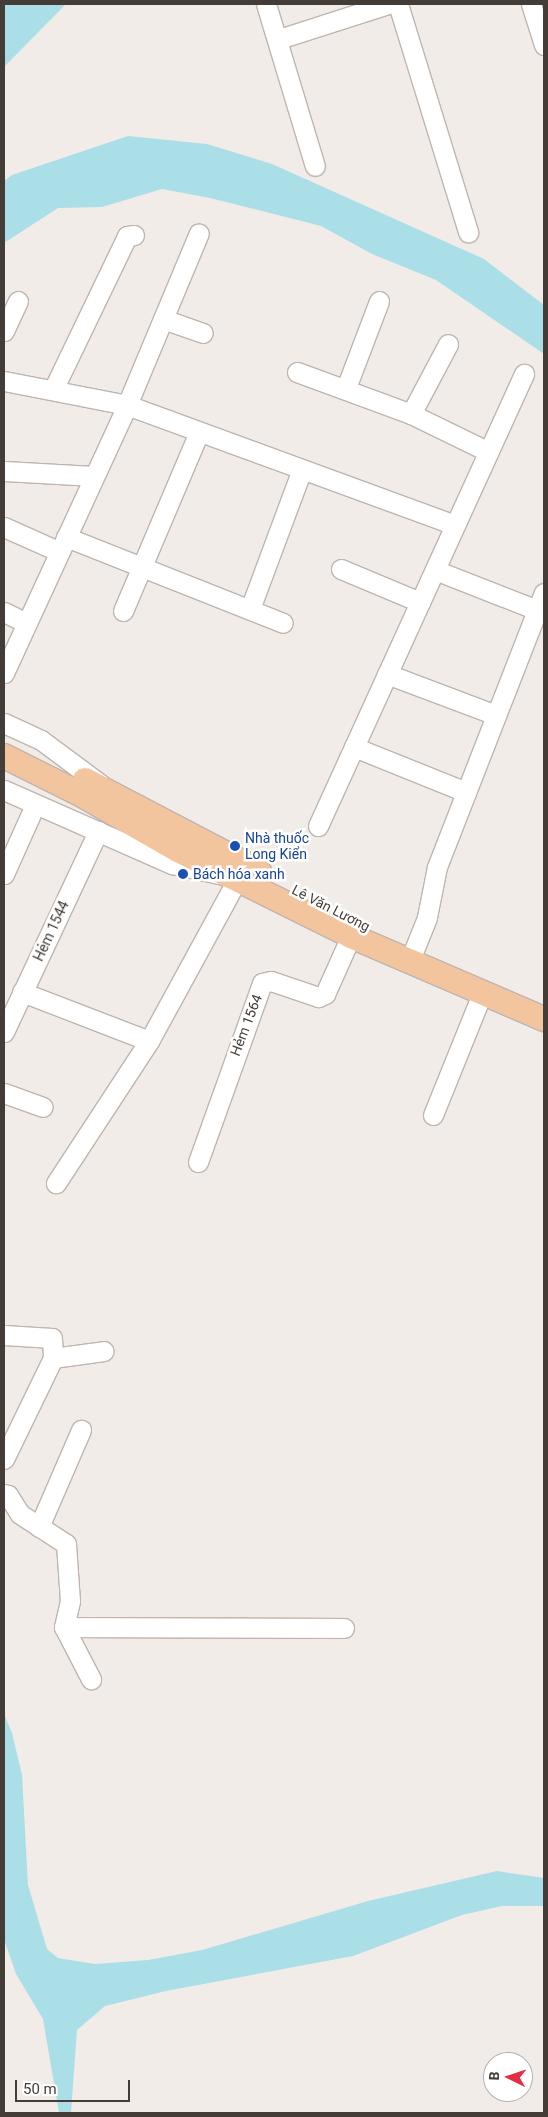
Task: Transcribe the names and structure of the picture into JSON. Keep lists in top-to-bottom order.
{
  "streets": {
    "main road": ["Lê Văn Lương"],
    "street": ["Hẻm 1544", "Hẻm 1564"]
  },
  "crossings": [
    ["Lê Văn Lương", "Hẻm 1544"],
    ["Lê Văn Lương", "Hẻm 1564"]
  ],
  "places": ["Nhà thuốc Long Kiển", "Bách hóa xanh"],
  "scale_bar": "50 m",
  "north": "left"
}
